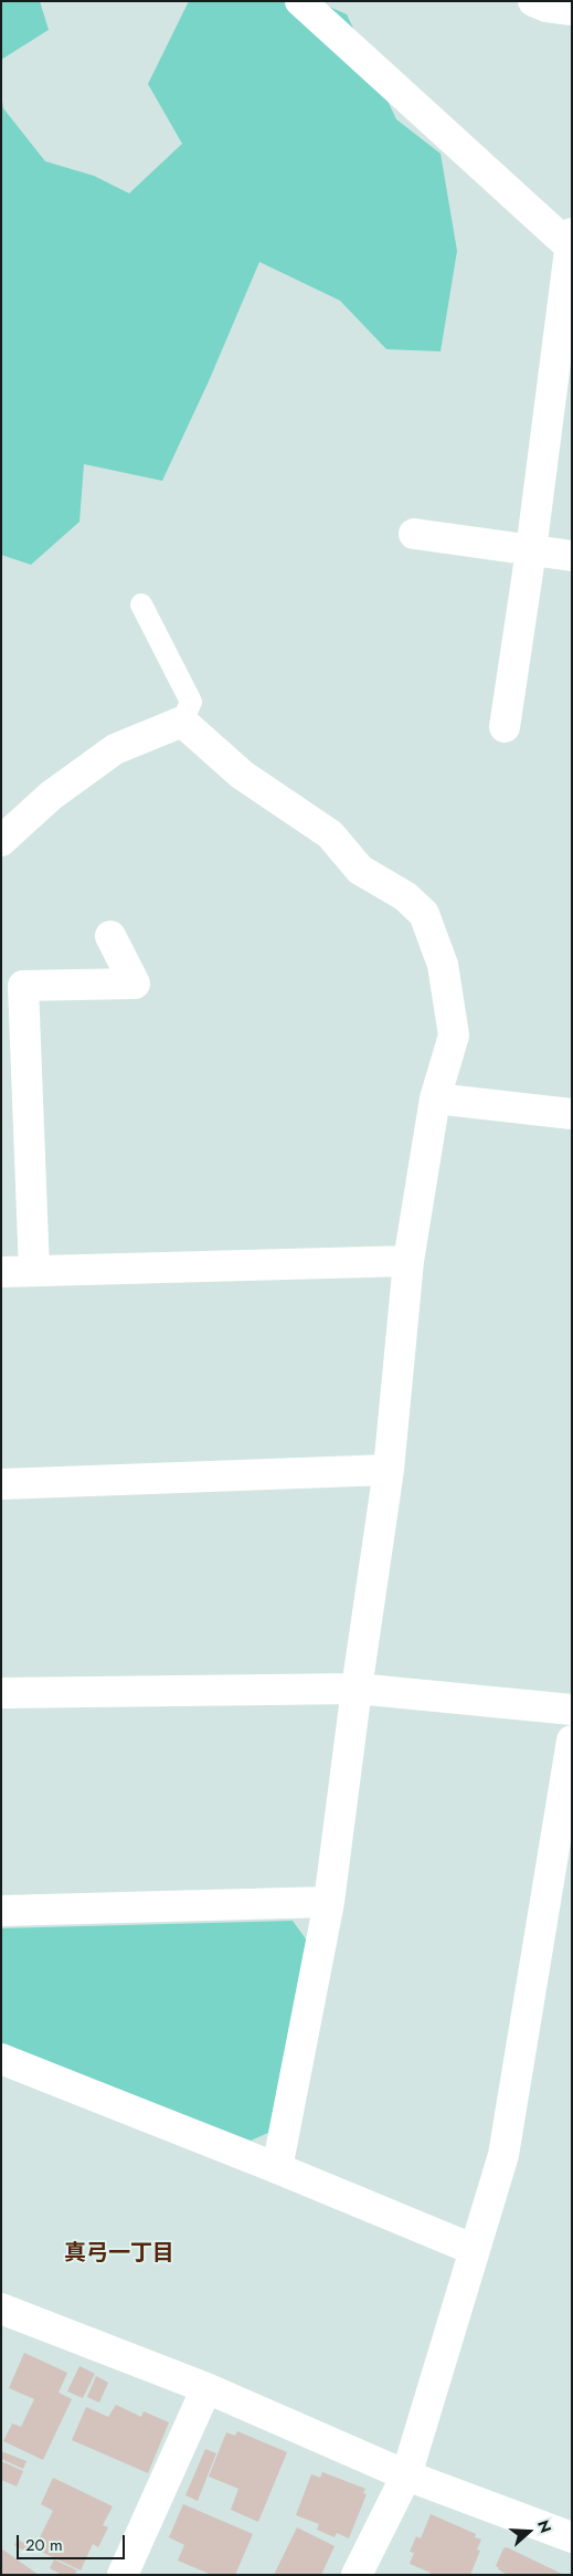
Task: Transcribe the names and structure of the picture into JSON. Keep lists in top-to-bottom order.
{
  "districts": ["真弓一丁目"],
  "scale_bar": "20 m",
  "north": "right"
}
